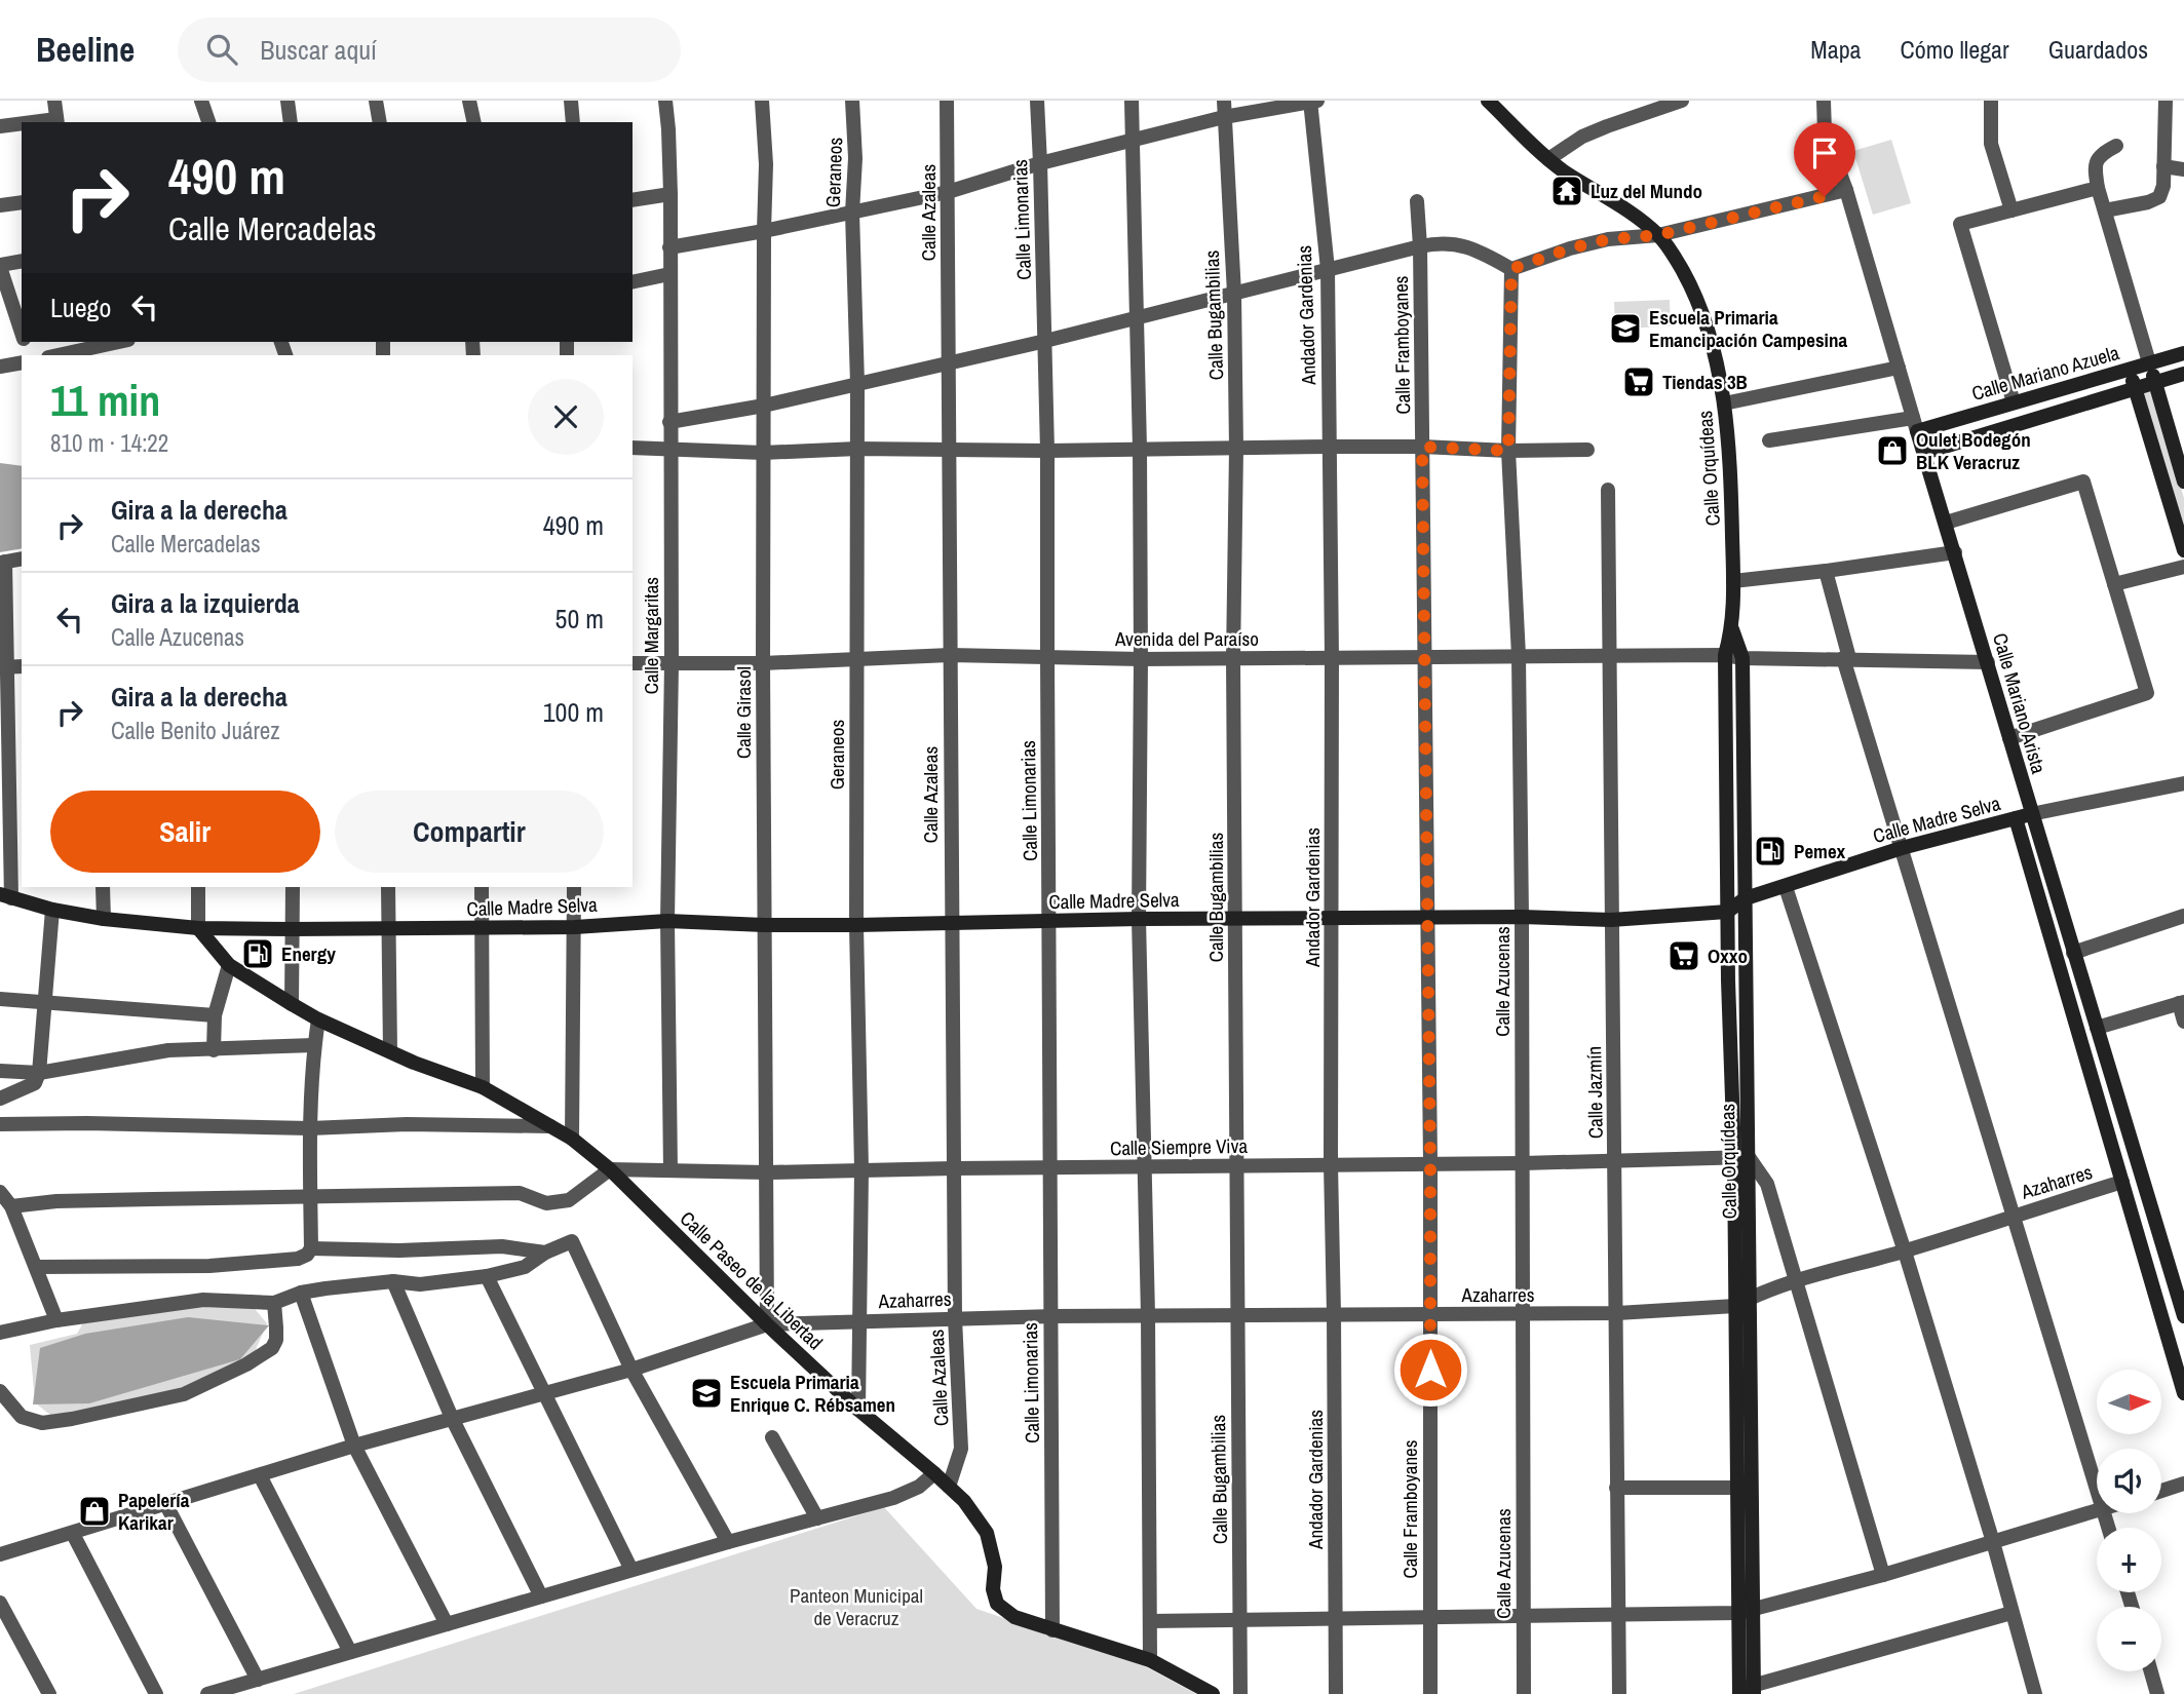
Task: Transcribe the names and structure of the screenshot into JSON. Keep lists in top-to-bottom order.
{
  "streets": {
    "street": [
      "Geraneos",
      "Calle Azaleas",
      "Calle Limonarias",
      "Calle Bugambilias",
      "Andador Gardenias",
      "Calle Framboyanes",
      "Calle Mariano Azuela",
      "Calle Orquídeas",
      "Calle Margaritas",
      "Avenida del Paraíso",
      "Calle Mariano Arista",
      "Calle Girasol",
      "Calle Madre Selva",
      "Calle Azucenas",
      "Calle Jazmín",
      "Calle Siempre Viva",
      "Azaharres",
      "Calle Paseo de la Libertad"
    ]
  },
  "crossings": [
    ["Geraneos", "Avenida del Paraíso"],
    ["Geraneos", "Calle Madre Selva"],
    ["Geraneos", "Calle Siempre Viva"],
    ["Geraneos", "Azaharres"],
    ["Geraneos", "Calle Paseo de la Libertad"],
    ["Calle Azaleas", "Avenida del Paraíso"],
    ["Calle Azaleas", "Calle Madre Selva"],
    ["Calle Azaleas", "Calle Siempre Viva"],
    ["Calle Azaleas", "Azaharres"],
    ["Calle Azaleas", "Calle Paseo de la Libertad"],
    ["Calle Limonarias", "Avenida del Paraíso"],
    ["Calle Limonarias", "Calle Madre Selva"],
    ["Calle Limonarias", "Calle Siempre Viva"],
    ["Calle Limonarias", "Azaharres"],
    ["Calle Limonarias", "Calle Paseo de la Libertad"],
    ["Calle Bugambilias", "Avenida del Paraíso"],
    ["Calle Bugambilias", "Calle Madre Selva"],
    ["Calle Bugambilias", "Calle Siempre Viva"],
    ["Calle Bugambilias", "Azaharres"],
    ["Andador Gardenias", "Avenida del Paraíso"],
    ["Andador Gardenias", "Calle Madre Selva"],
    ["Andador Gardenias", "Calle Siempre Viva"],
    ["Andador Gardenias", "Azaharres"],
    ["Calle Framboyanes", "Avenida del Paraíso"],
    ["Calle Framboyanes", "Calle Madre Selva"],
    ["Calle Framboyanes", "Calle Siempre Viva"],
    ["Calle Framboyanes", "Azaharres"],
    ["Calle Mariano Azuela", "Calle Mariano Arista"],
    ["Calle Orquídeas", "Avenida del Paraíso"],
    ["Calle Orquídeas", "Calle Madre Selva"],
    ["Calle Orquídeas", "Calle Siempre Viva"],
    ["Calle Orquídeas", "Azaharres"],
    ["Calle Margaritas", "Avenida del Paraíso"],
    ["Calle Margaritas", "Calle Madre Selva"],
    ["Calle Margaritas", "Calle Siempre Viva"],
    ["Avenida del Paraíso", "Calle Mariano Arista"],
    ["Avenida del Paraíso", "Calle Girasol"],
    ["Avenida del Paraíso", "Calle Azucenas"],
    ["Avenida del Paraíso", "Calle Jazmín"],
    ["Calle Mariano Arista", "Calle Madre Selva"],
    ["Calle Girasol", "Calle Madre Selva"],
    ["Calle Girasol", "Calle Siempre Viva"],
    ["Calle Girasol", "Azaharres"],
    ["Calle Girasol", "Calle Paseo de la Libertad"],
    ["Calle Madre Selva", "Calle Azucenas"],
    ["Calle Madre Selva", "Calle Jazmín"],
    ["Calle Azucenas", "Calle Siempre Viva"],
    ["Calle Azucenas", "Azaharres"],
    ["Calle Jazmín", "Calle Siempre Viva"],
    ["Calle Jazmín", "Azaharres"],
    ["Calle Siempre Viva", "Calle Paseo de la Libertad"],
    ["Azaharres", "Calle Paseo de la Libertad"]
  ],
  "parks": ["Panteon Municipal de Veracruz"],
  "places": {
    "temple": ["Luz del Mundo"],
    "school or university": ["Escuela Primaria Emancipación Campesina", "Escuela Primaria Enrique C. Rébsamen"],
    "supermarket": ["Tiendas 3B", "Oxxo"],
    "shop": ["Oulet Bodegón BLK Veracruz", "Papelería Karikar"],
    "fuel station": ["Pemex", "Energy"]
  },
  "north": "right",
  "page": {
    "header": "Beeline",
    "search": "Buscar aquí",
    "nav": ["Mapa", "Cómo llegar", "Guardados"],
    "turn": ["490 m", "Calle Mercadelas"],
    "then": "Luego",
    "heading": ["11 min", "810 m · 14:22"],
    "list": [
      {
        "name": "Gira a la derecha",
        "note": "Calle Mercadelas",
        "value": "490 m"
      },
      {
        "name": "Gira a la izquierda",
        "note": "Calle Azucenas",
        "value": "50 m"
      },
      {
        "name": "Gira a la derecha",
        "note": "Calle Benito Juárez",
        "value": "100 m"
      }
    ],
    "buttons": ["Salir", "Compartir"],
    "map_buttons": ["+", "−"]
  }
}
